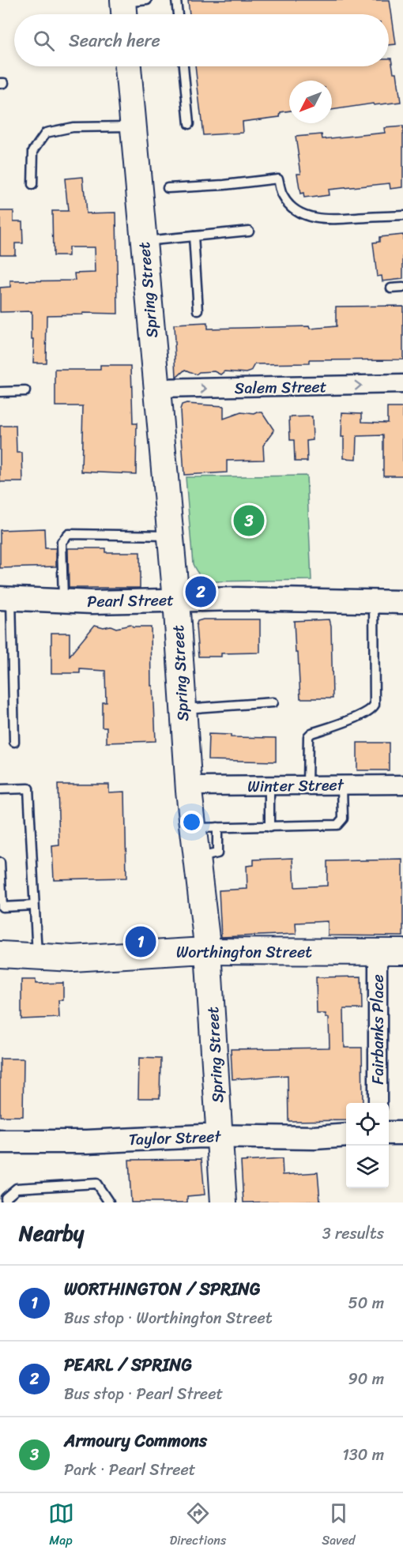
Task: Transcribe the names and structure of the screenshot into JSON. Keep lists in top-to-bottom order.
{
  "streets": {
    "main road": ["Spring Street", "Worthington Street"],
    "street": [
      "Salem Street",
      "Pearl Street",
      "Winter Street",
      "Fairbanks Place",
      "Taylor Street"
    ]
  },
  "crossings": [
    ["Spring Street", "Salem Street"],
    ["Spring Street", "Pearl Street"],
    ["Spring Street", "Winter Street"],
    ["Spring Street", "Worthington Street"],
    ["Spring Street", "Taylor Street"],
    ["Worthington Street", "Fairbanks Place"]
  ],
  "one_way": ["Salem Street"],
  "north": "bottom left",
  "page": {
    "search": "Search here",
    "pins": ["3", "2", "1"],
    "heading": ["Nearby", "3 results"],
    "list": [
      {
        "mark": "1",
        "name": "WORTHINGTON / SPRING",
        "note": "Bus stop · Worthington Street",
        "value": "50 m"
      },
      {
        "mark": "2",
        "name": "PEARL / SPRING",
        "note": "Bus stop · Pearl Street",
        "value": "90 m"
      },
      {
        "mark": "3",
        "name": "Armoury Commons",
        "note": "Park · Pearl Street",
        "value": "130 m"
      }
    ],
    "nav": ["Map", "Directions", "Saved"]
  }
}
